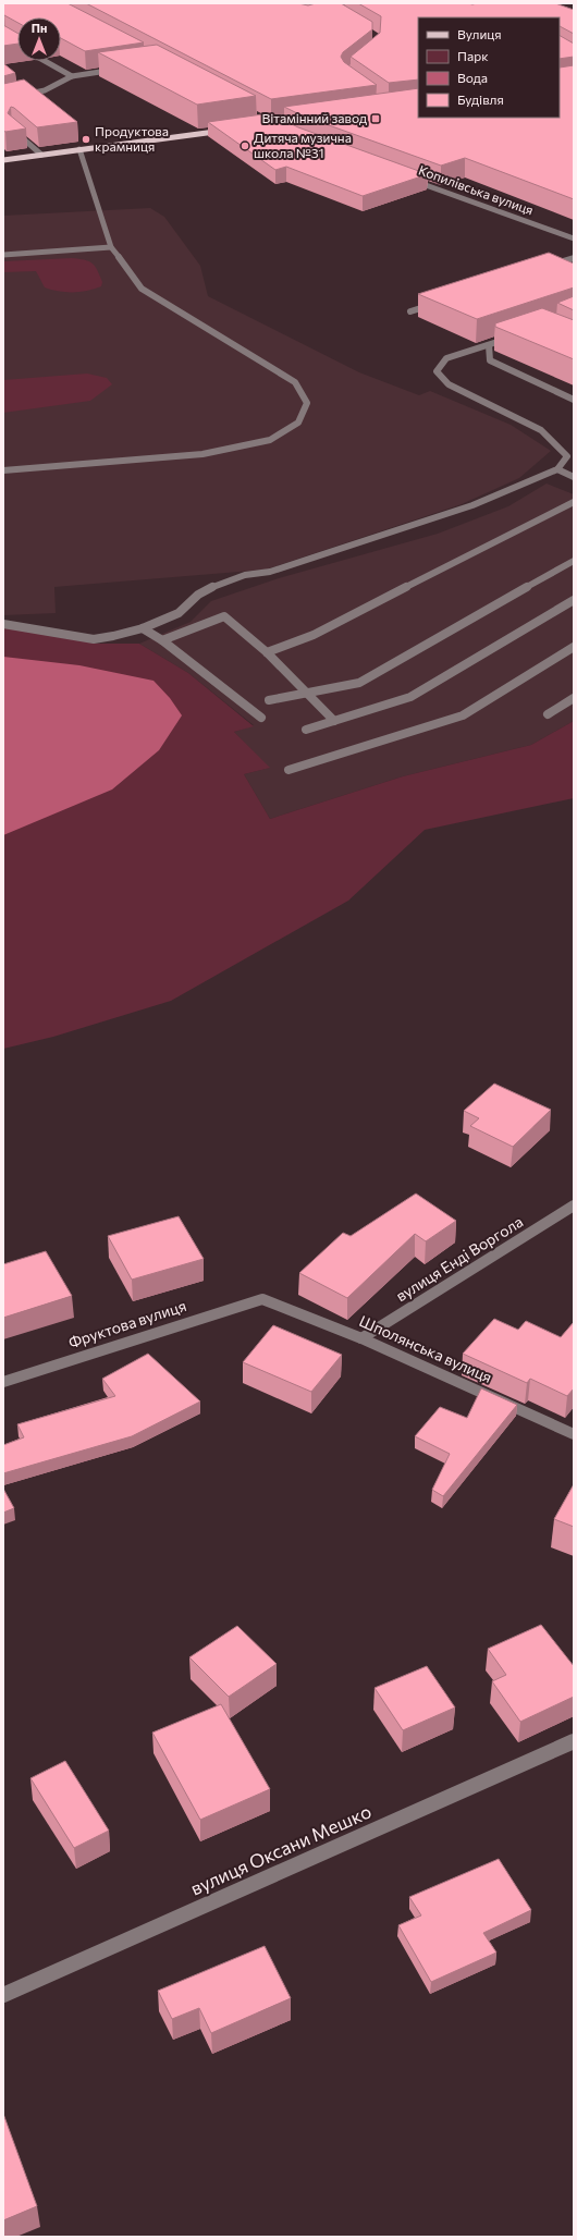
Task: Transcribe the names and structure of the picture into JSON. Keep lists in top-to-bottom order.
{
  "streets": {
    "street": [
      "Копилівська вулиця",
      "вулиця Енді Воргола",
      "Фруктова вулиця",
      "Шполянська вулиця",
      "вулиця Оксани Мешко"
    ]
  },
  "crossings": [
    ["вулиця Енді Воргола", "Шполянська вулиця"],
    ["Фруктова вулиця", "Шполянська вулиця"]
  ],
  "places": {
    "transit": ["Вітамінний завод"],
    "other": ["Продуктова крамниця", "Дитяча музична школа №31"]
  },
  "legend": [
    "Вулиця",
    "Парк",
    "Вода",
    "Будівля"
  ],
  "north": "top"
}
